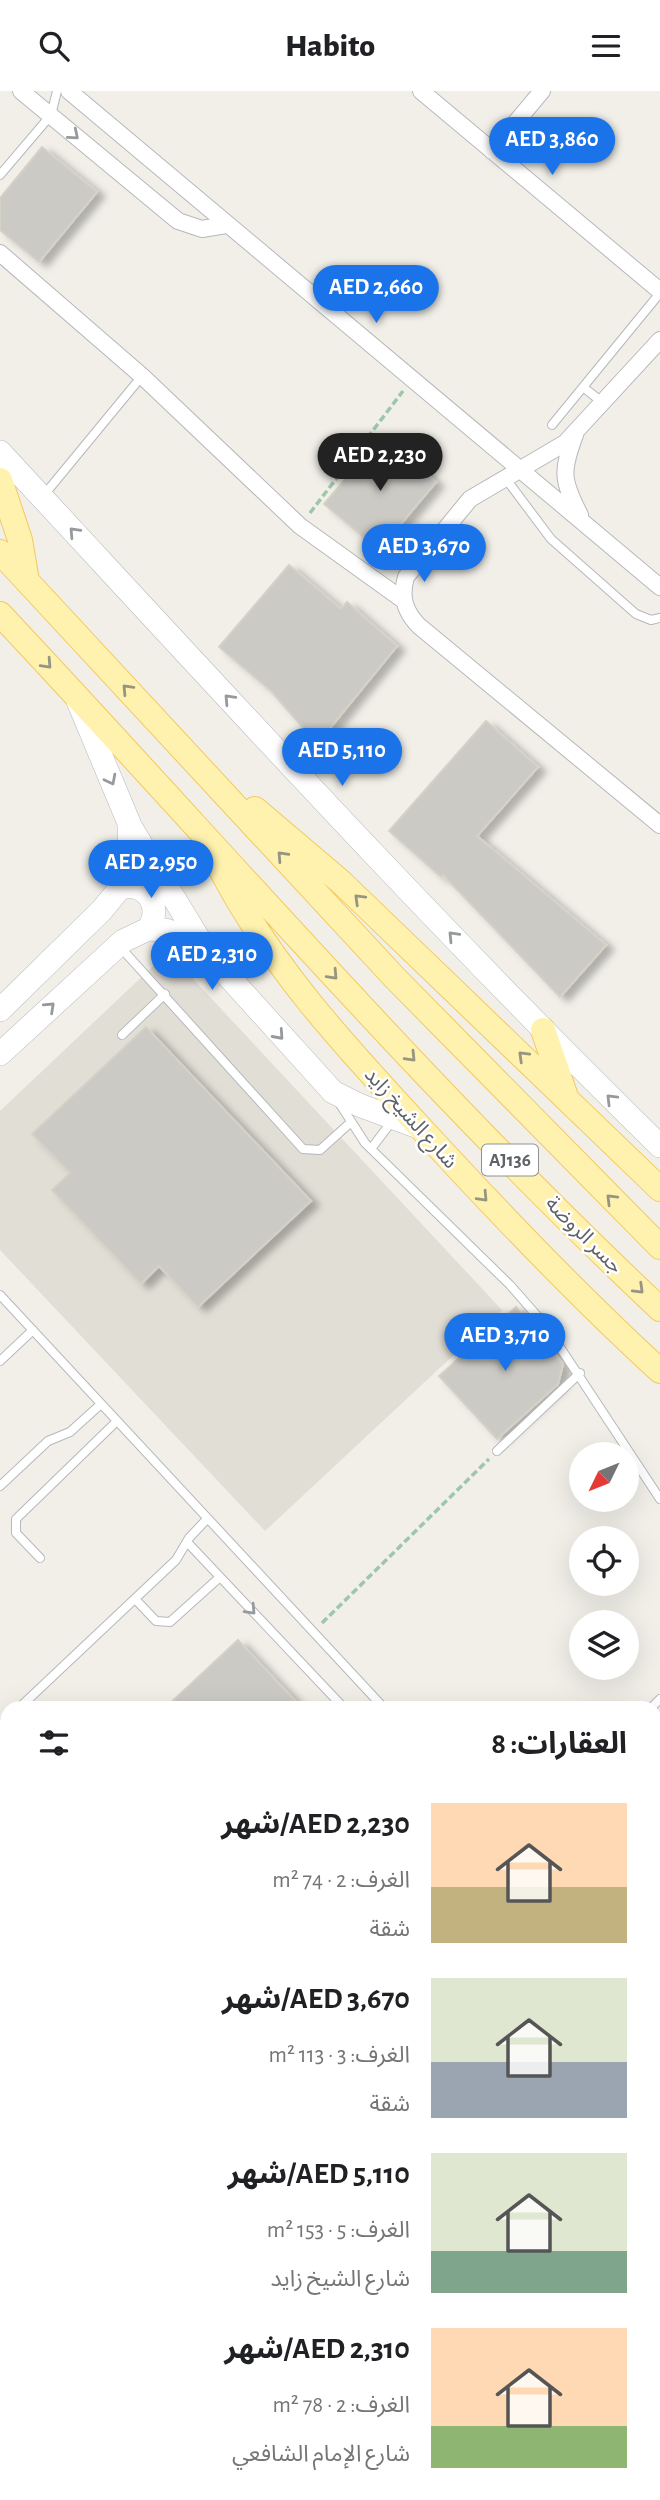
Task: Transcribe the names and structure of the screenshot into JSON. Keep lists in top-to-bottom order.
{
  "streets": {
    "main road": ["شارع الشيخ زايد", "AJ136", "جسر الروضة"]
  },
  "crossings": [
    ["شارع الشيخ زايد", "جسر الروضة"]
  ],
  "north": "bottom left",
  "page": {
    "header": "Habito",
    "price": [
      "AED 3,860",
      "AED 2,660",
      "AED 2,230",
      "AED 3,670",
      "AED 5,110",
      "AED 2,950",
      "AED 2,310",
      "AED 3,710"
    ],
    "heading": "العقارات: 8",
    "list": [
      {
        "name": "AED 2,230/شهر",
        "note": "الغرف: 2 · 74 m² · شقة"
      },
      {
        "name": "AED 3,670/شهر",
        "note": "الغرف: 3 · 113 m² · شقة"
      },
      {
        "name": "AED 5,110/شهر",
        "note": "الغرف: 5 · 153 m² · شارع الشيخ زايد"
      },
      {
        "name": "AED 2,310/شهر",
        "note": "الغرف: 2 · 78 m² · شارع الإمام الشافعي"
      }
    ]
  }
}
